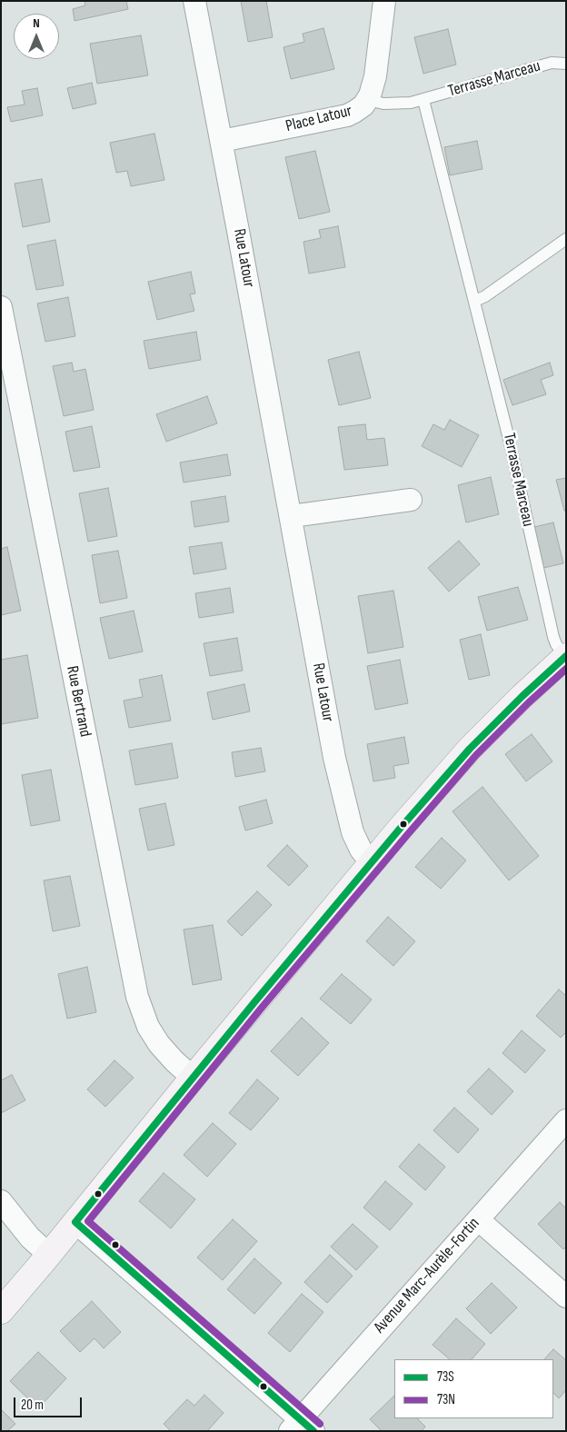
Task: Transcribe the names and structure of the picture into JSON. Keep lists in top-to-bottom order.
{
  "streets": {
    "street": [
      "Place Latour",
      "Rue Latour",
      "Rue Bertrand",
      "Avenue Marc-Aurèle-Fortin"
    ],
    "lane": ["Terrasse Marceau"]
  },
  "crossings": [
    ["Terrasse Marceau", "Place Latour"],
    ["Place Latour", "Rue Latour"]
  ],
  "lines": ["transit line 73S", "transit line 73N"],
  "legend": ["73S", "73N"],
  "scale_bar": "20 m",
  "north": "top"
}
